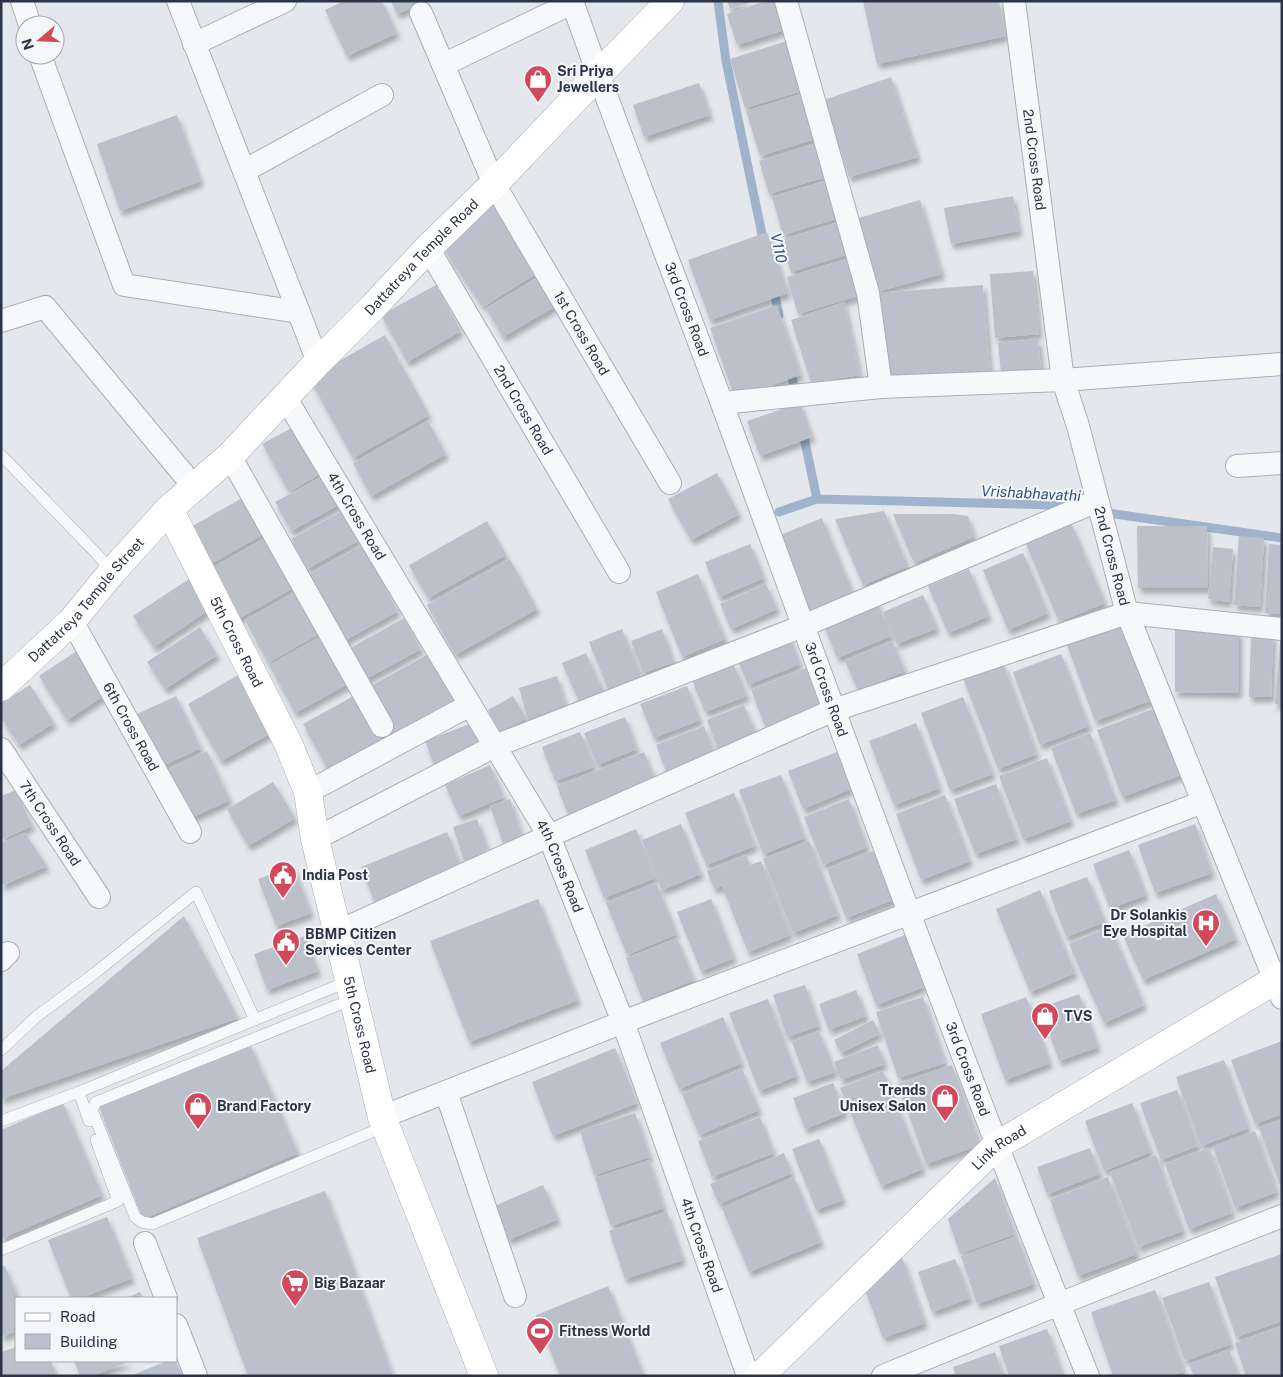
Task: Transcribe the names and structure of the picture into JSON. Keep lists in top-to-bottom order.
{
  "streets": {
    "street": [
      "2nd Cross Road",
      "Dattatreya Temple Road",
      "3rd Cross Road",
      "1st Cross Road",
      "4th Cross Road",
      "Dattatreya Temple Street",
      "5th Cross Road",
      "6th Cross Road",
      "7th Cross Road",
      "Link Road"
    ]
  },
  "crossings": [
    ["2nd Cross Road", "Dattatreya Temple Road"],
    ["2nd Cross Road", "Link Road"],
    ["Dattatreya Temple Road", "3rd Cross Road"],
    ["Dattatreya Temple Road", "1st Cross Road"],
    ["Dattatreya Temple Road", "4th Cross Road"],
    ["Dattatreya Temple Road", "Dattatreya Temple Street"],
    ["Dattatreya Temple Road", "5th Cross Road"],
    ["3rd Cross Road", "Link Road"],
    ["Dattatreya Temple Street", "5th Cross Road"],
    ["Dattatreya Temple Street", "6th Cross Road"]
  ],
  "water": ["V110", "Vrishabhavathi"],
  "places": {
    "shop": [
      "Sri Priya Jewellers",
      "TVS",
      "Trends Unisex Salon",
      "Brand Factory"
    ],
    "public building": ["India Post", "BBMP Citizen Services Center"],
    "hospital": ["Dr Solankis Eye Hospital"],
    "supermarket": ["Big Bazaar"],
    "sports": ["Fitness World"]
  },
  "legend": ["Road", "Building"],
  "north": "left"
}
